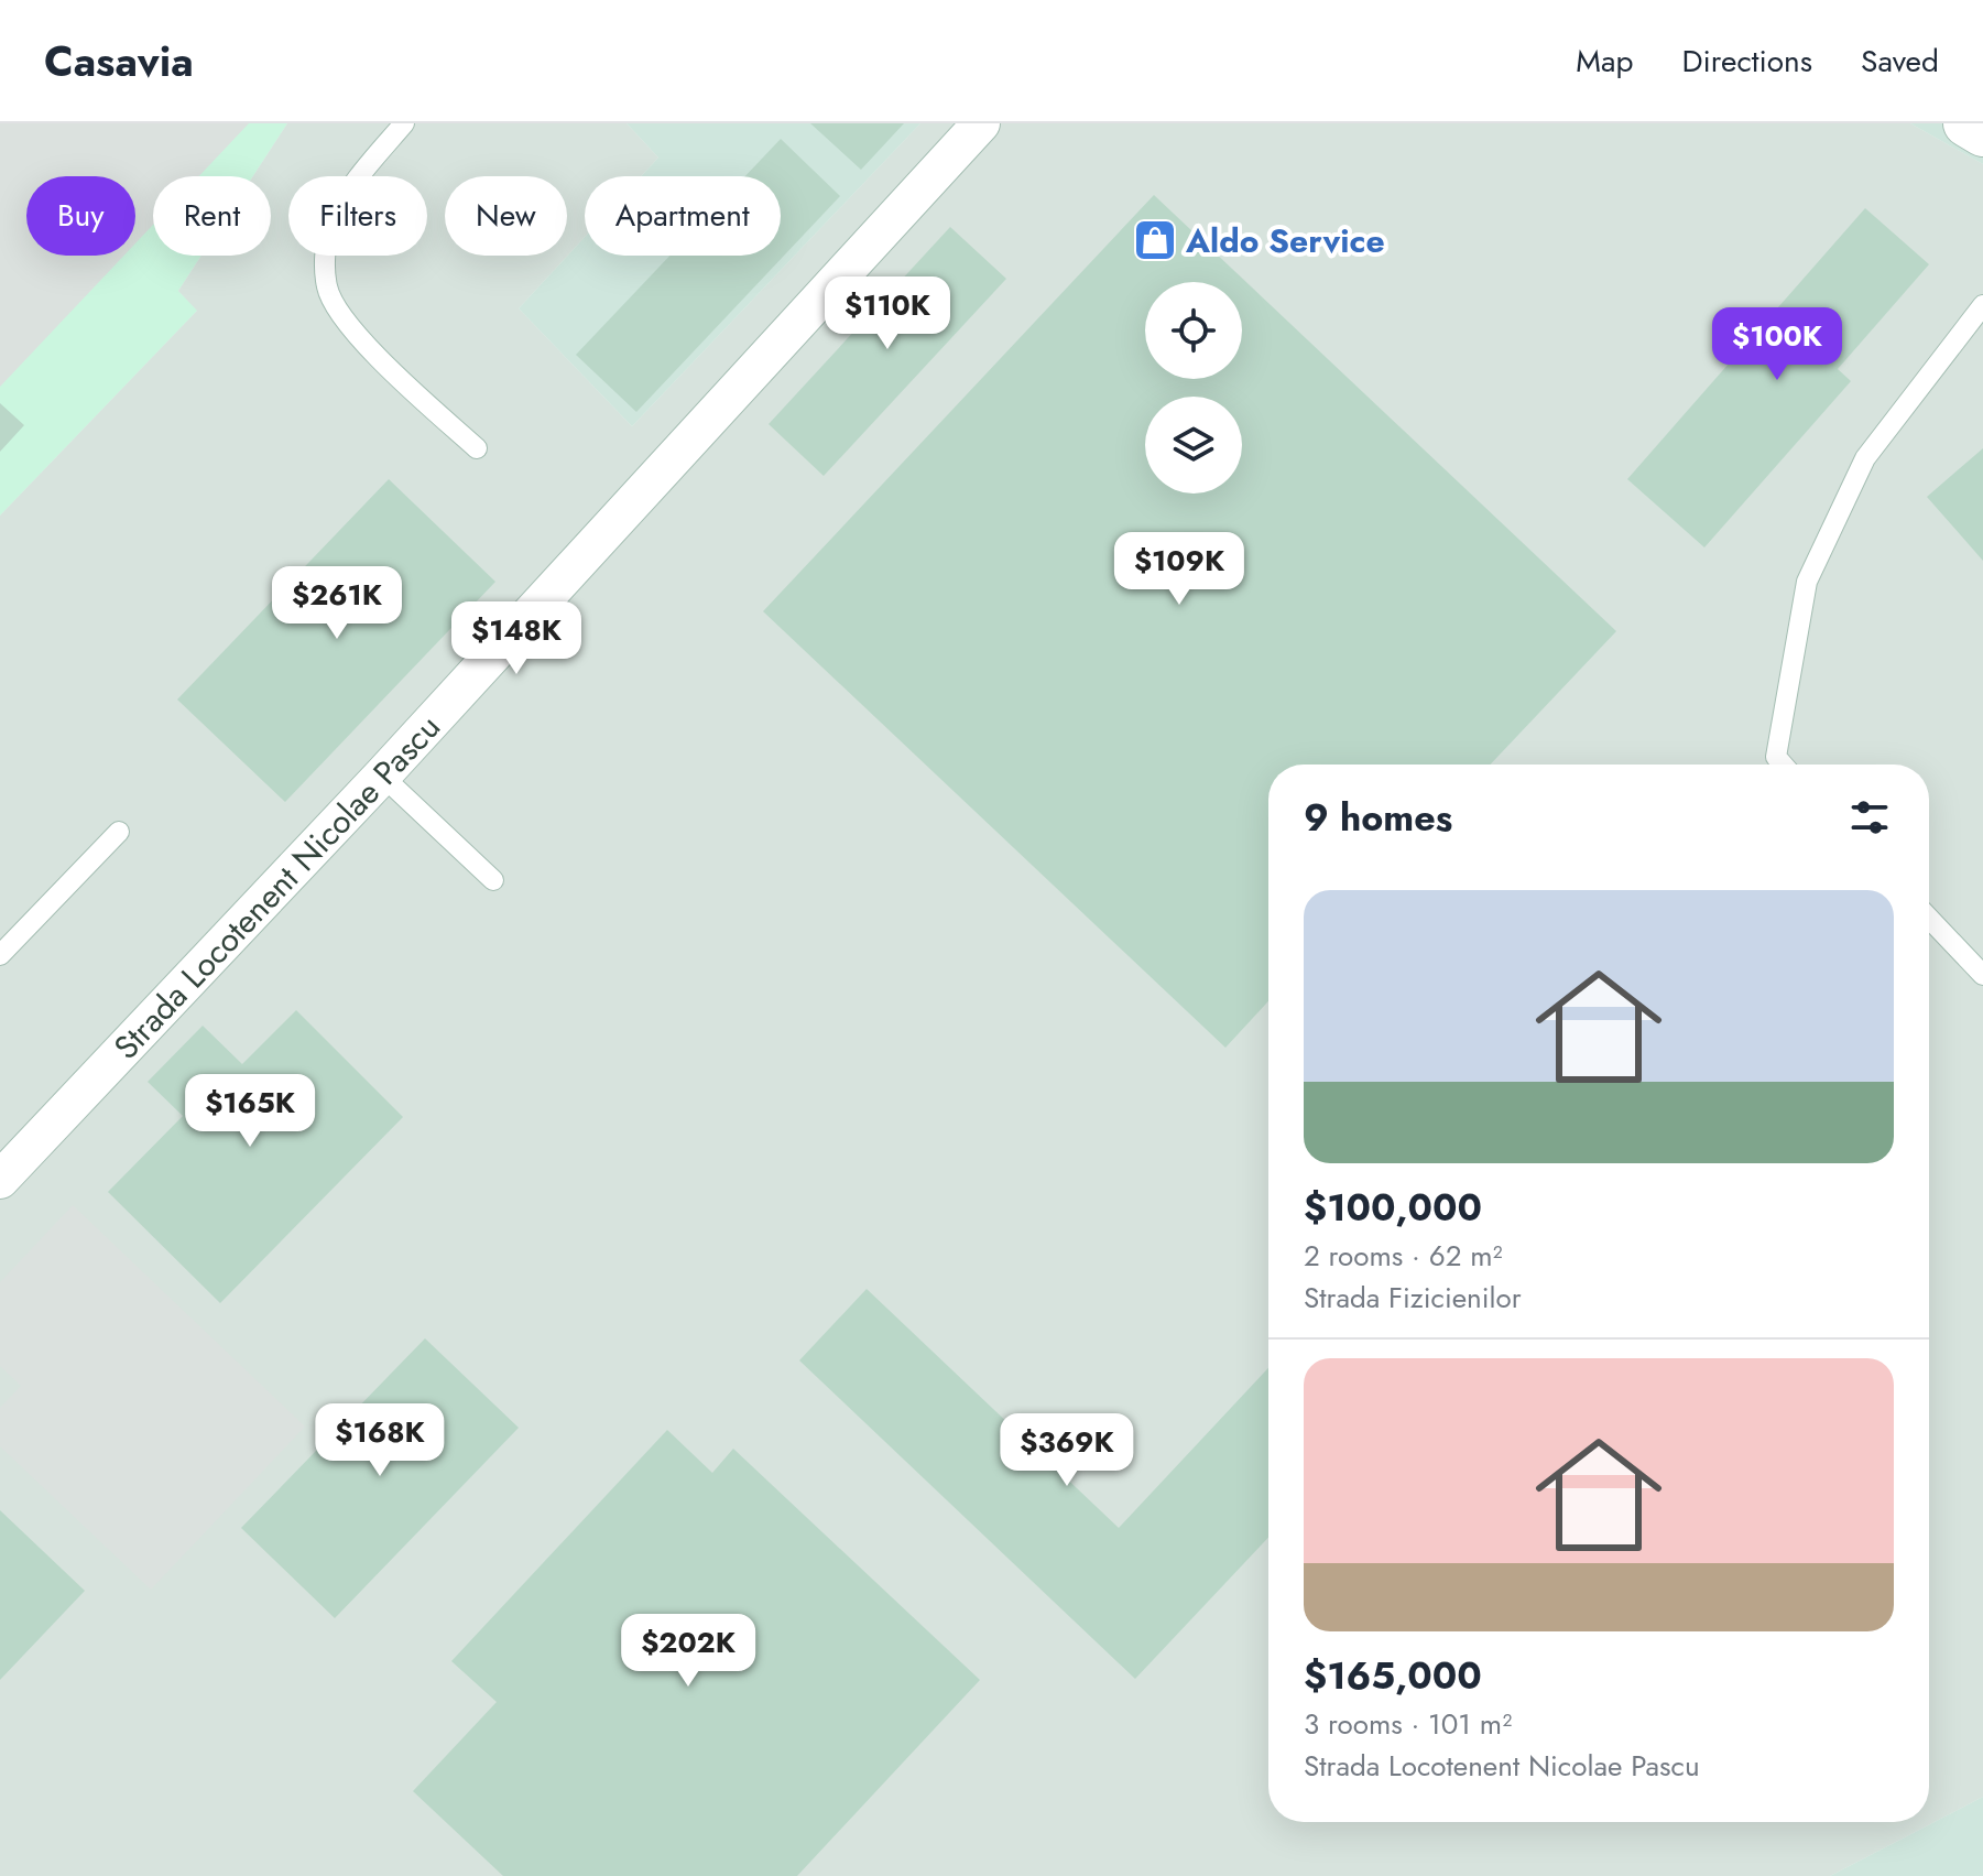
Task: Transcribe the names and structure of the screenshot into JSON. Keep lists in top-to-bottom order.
{
  "streets": {
    "street": ["Strada Locotenent Nicolae Pascu"]
  },
  "places": {
    "shop": ["Aldo Service"]
  },
  "page": {
    "header": "Casavia",
    "nav": ["Map", "Directions", "Saved"],
    "chip": [
      "Buy",
      "Rent",
      "Filters",
      "New",
      "Apartment"
    ],
    "price": [
      "$110K",
      "$100K",
      "$109K",
      "$261K",
      "$148K",
      "$165K",
      "$168K",
      "$369K",
      "$202K"
    ],
    "heading": "9 homes",
    "list": [
      {
        "name": "$100,000",
        "note": "2 rooms · 62 m² · Strada Fizicienilor"
      },
      {
        "name": "$165,000",
        "note": "3 rooms · 101 m² · Strada Locotenent Nicolae Pascu"
      }
    ]
  }
}
